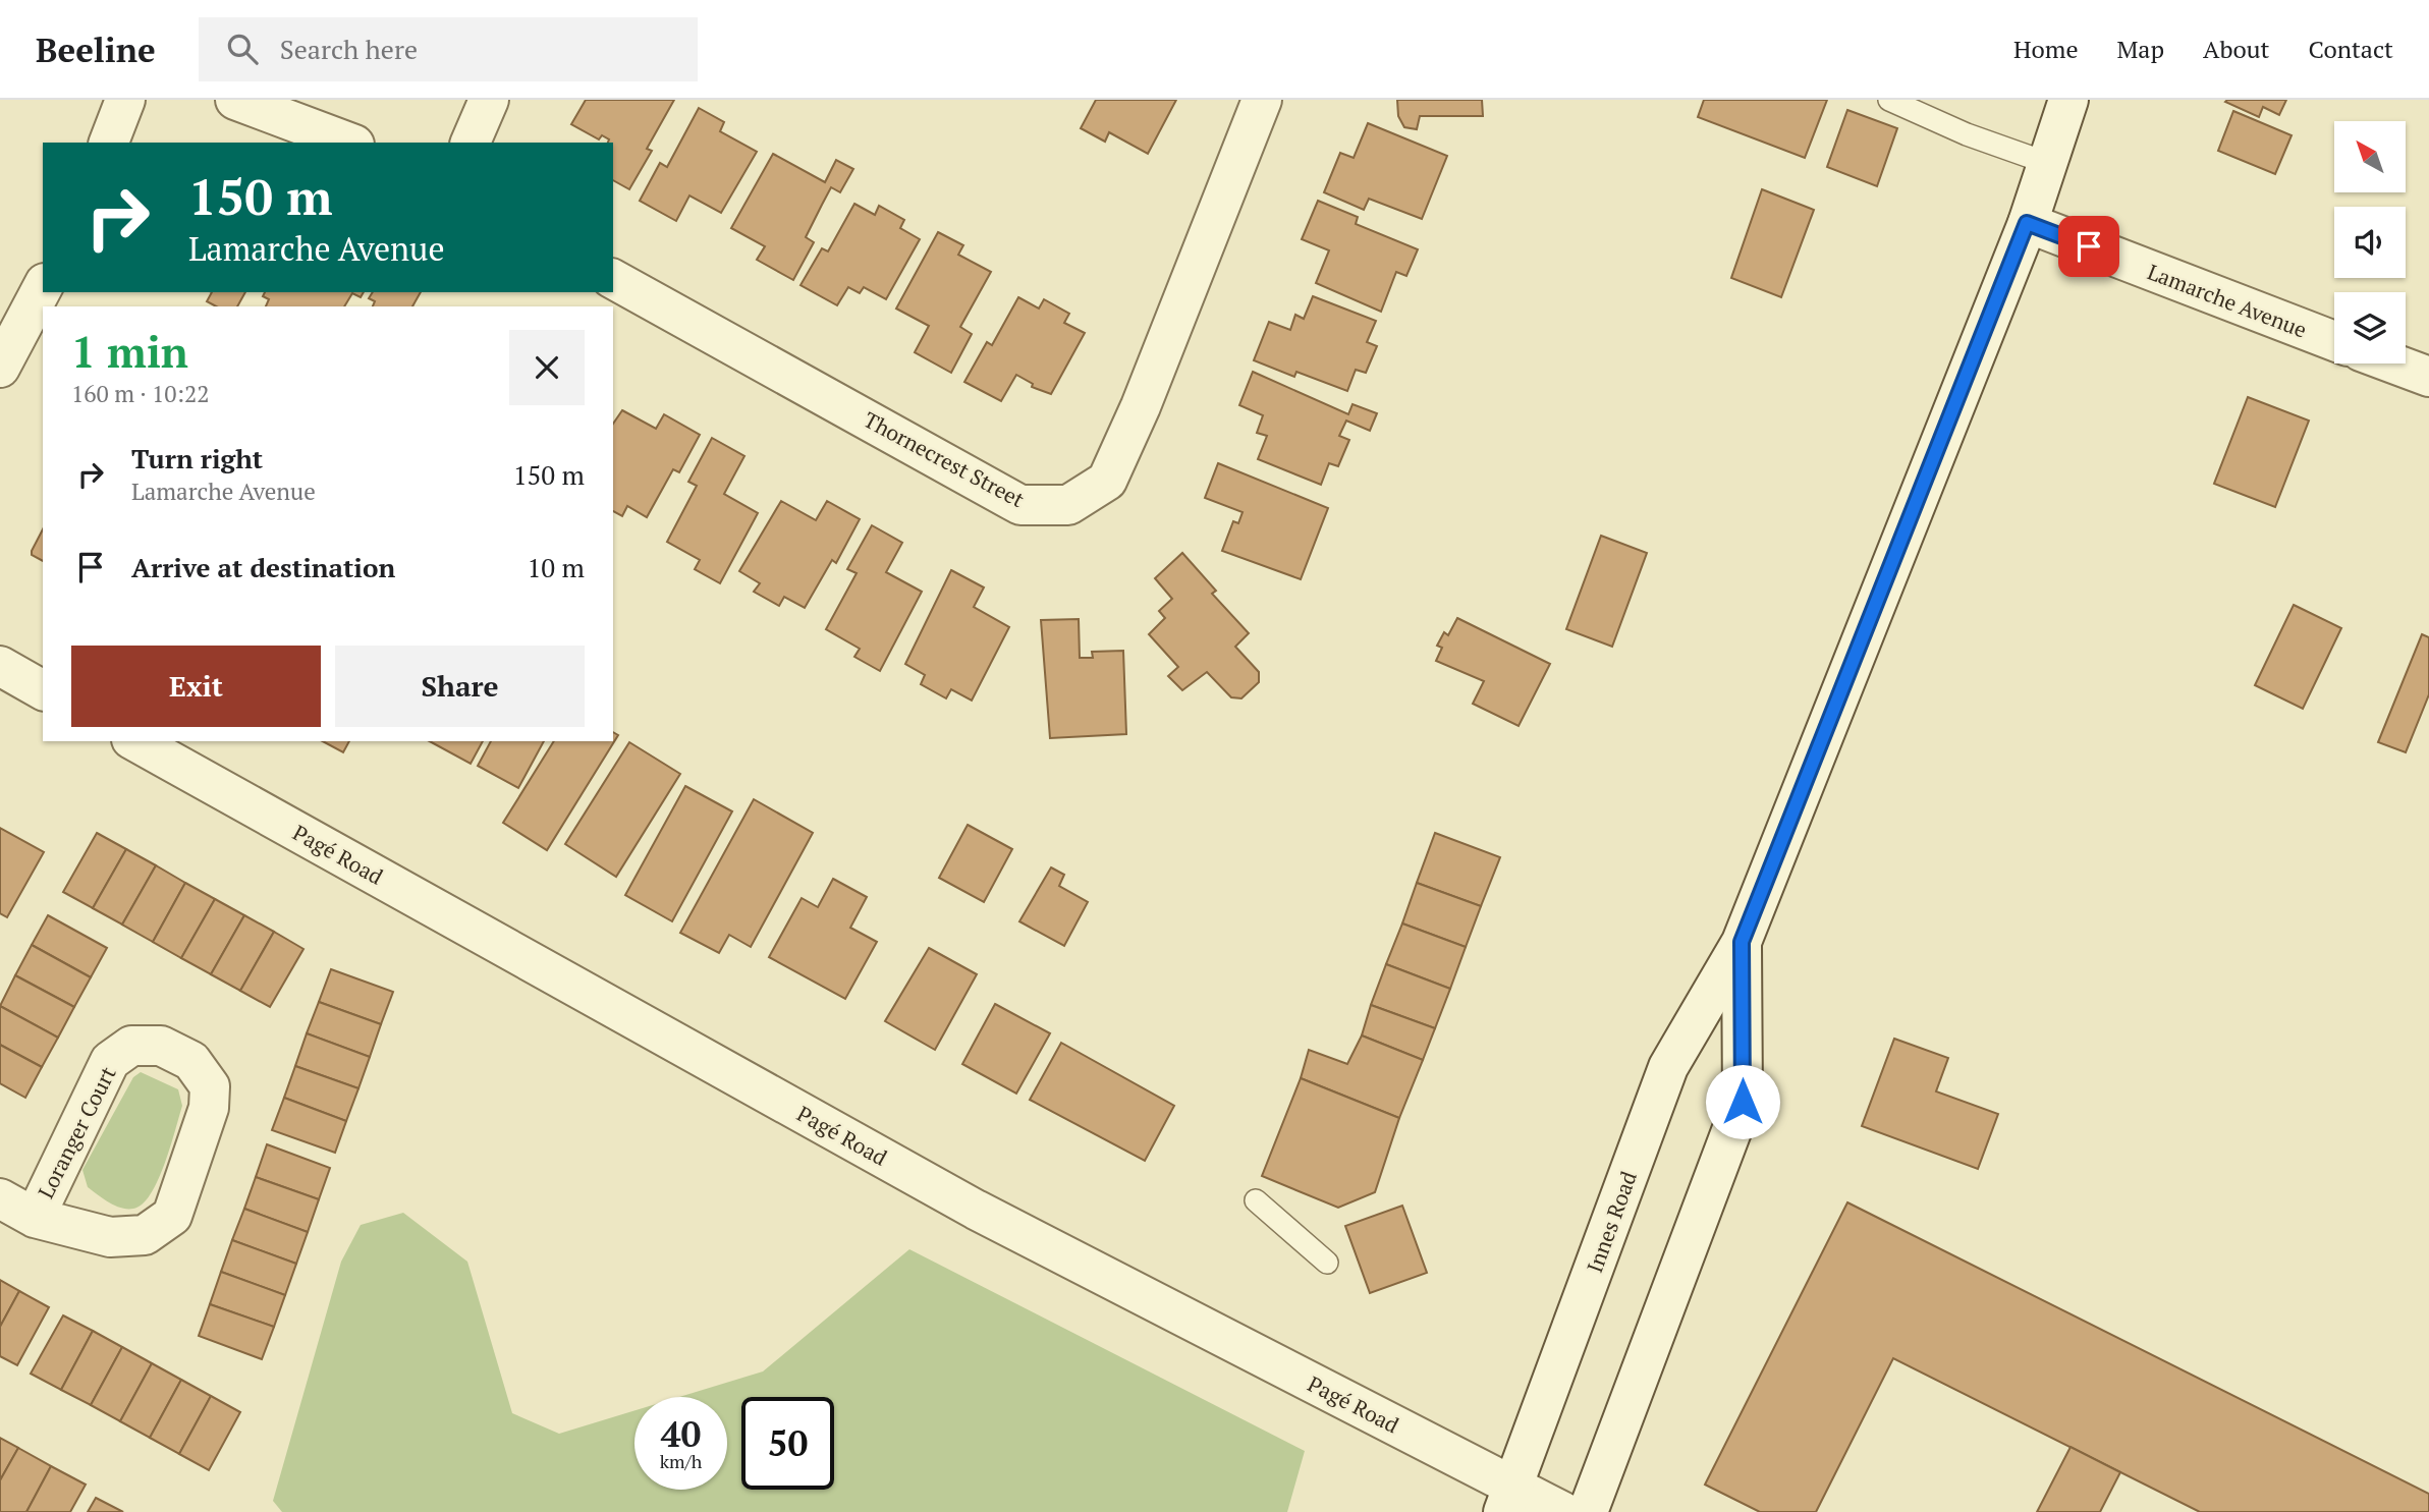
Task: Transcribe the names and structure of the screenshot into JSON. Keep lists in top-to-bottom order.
{
  "streets": {
    "street": [
      "Lamarche Avenue",
      "Thornecrest Street",
      "Pagé Road",
      "Loranger Court",
      "Innes Road"
    ]
  },
  "crossings": [
    ["Lamarche Avenue", "Innes Road"],
    ["Pagé Road", "Innes Road"]
  ],
  "north": "top left",
  "page": {
    "header": "Beeline",
    "search": "Search here",
    "nav": [
      "Home",
      "Map",
      "About",
      "Contact"
    ],
    "turn": ["150 m", "Lamarche Avenue"],
    "heading": ["1 min", "160 m · 10:22"],
    "list": [
      {
        "name": "Turn right",
        "note": "Lamarche Avenue",
        "value": "150 m"
      },
      {
        "name": "Arrive at destination",
        "value": "10 m"
      }
    ],
    "buttons": ["Exit", "Share"],
    "speed": "40 km/h",
    "limit": "50"
  }
}
